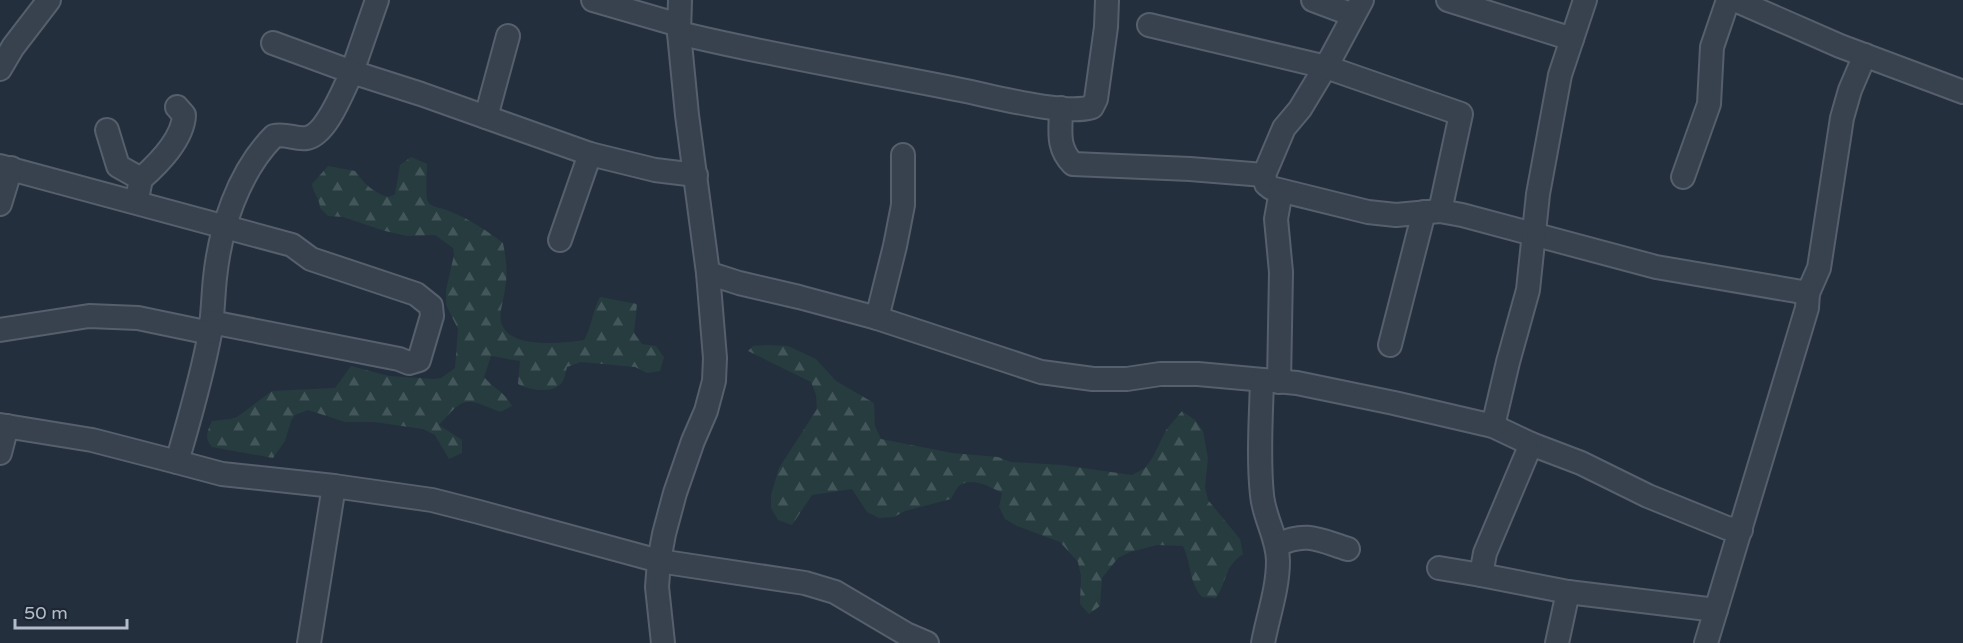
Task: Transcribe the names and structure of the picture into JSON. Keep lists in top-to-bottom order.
{
  "scale_bar": "50 m"
}
